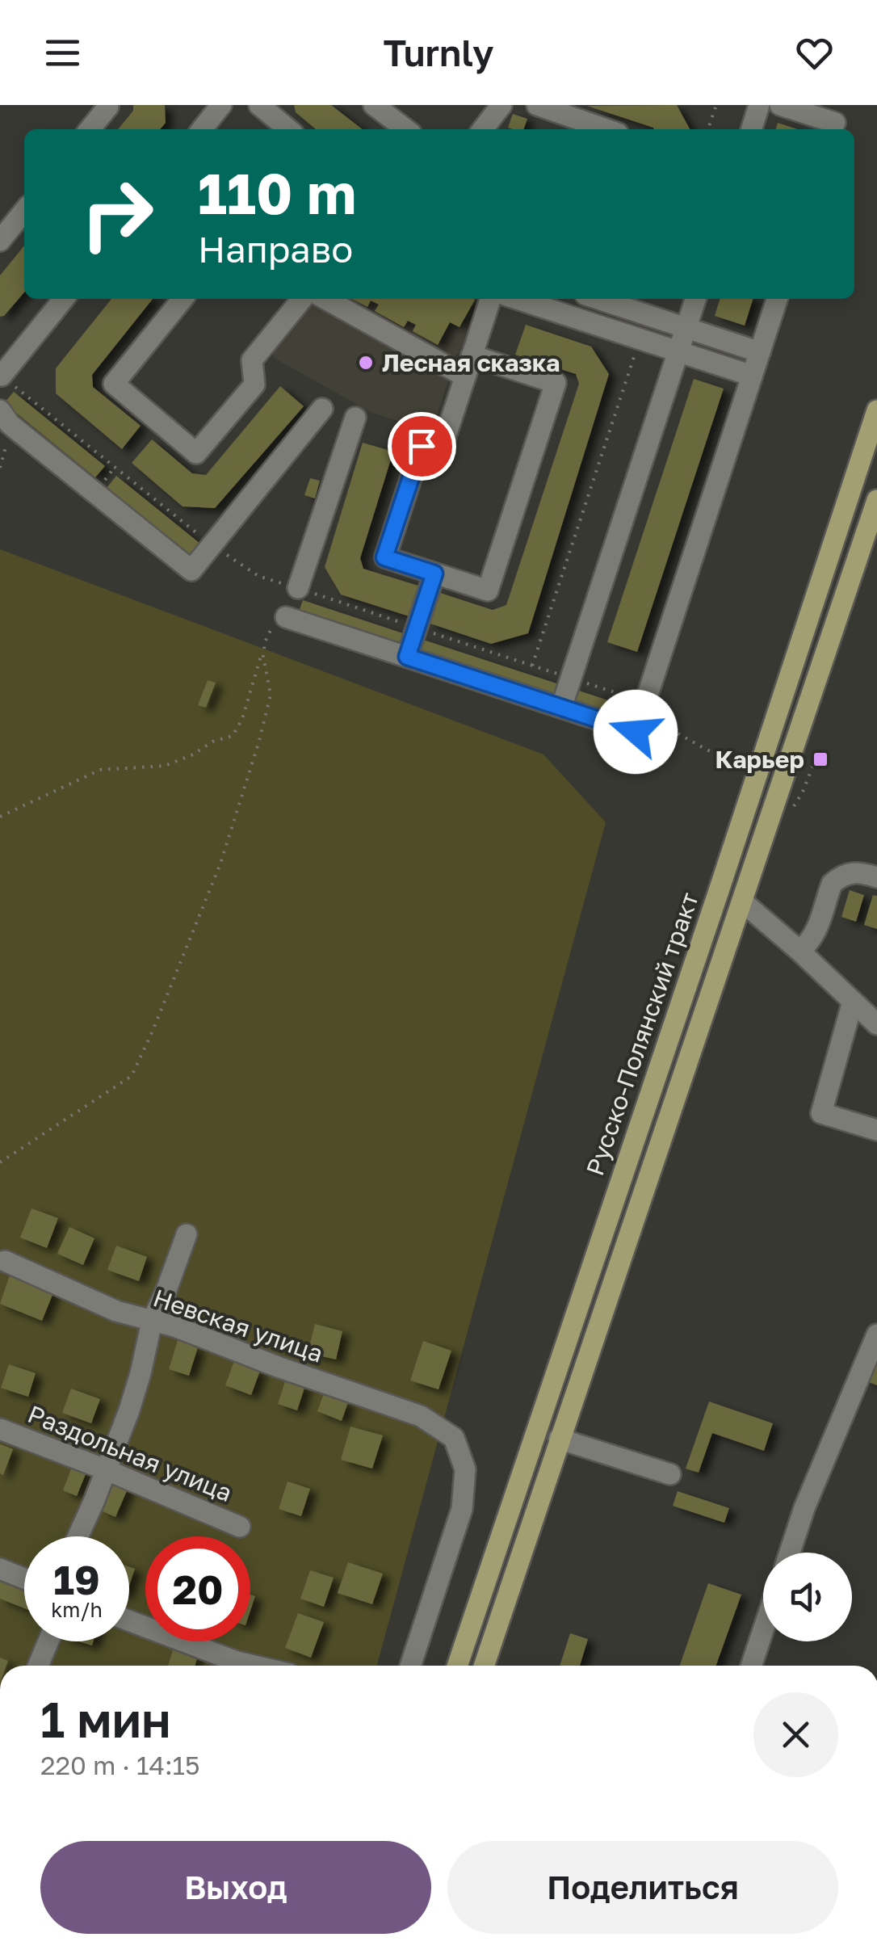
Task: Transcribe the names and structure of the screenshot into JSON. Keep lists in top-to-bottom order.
{
  "streets": {
    "main road": ["Русско-Полянский тракт"],
    "street": ["Невская улица", "Раздольная улица"]
  },
  "places": {
    "other": ["Лесная сказка"],
    "transit": ["Карьер"]
  },
  "page": {
    "header": "Turnly",
    "turn": ["110 m", "Направо"],
    "speed": "19 km/h",
    "limit": "20",
    "heading": ["1 мин", "220 m · 14:15"],
    "buttons": ["Выход", "Поделиться"]
  }
}
